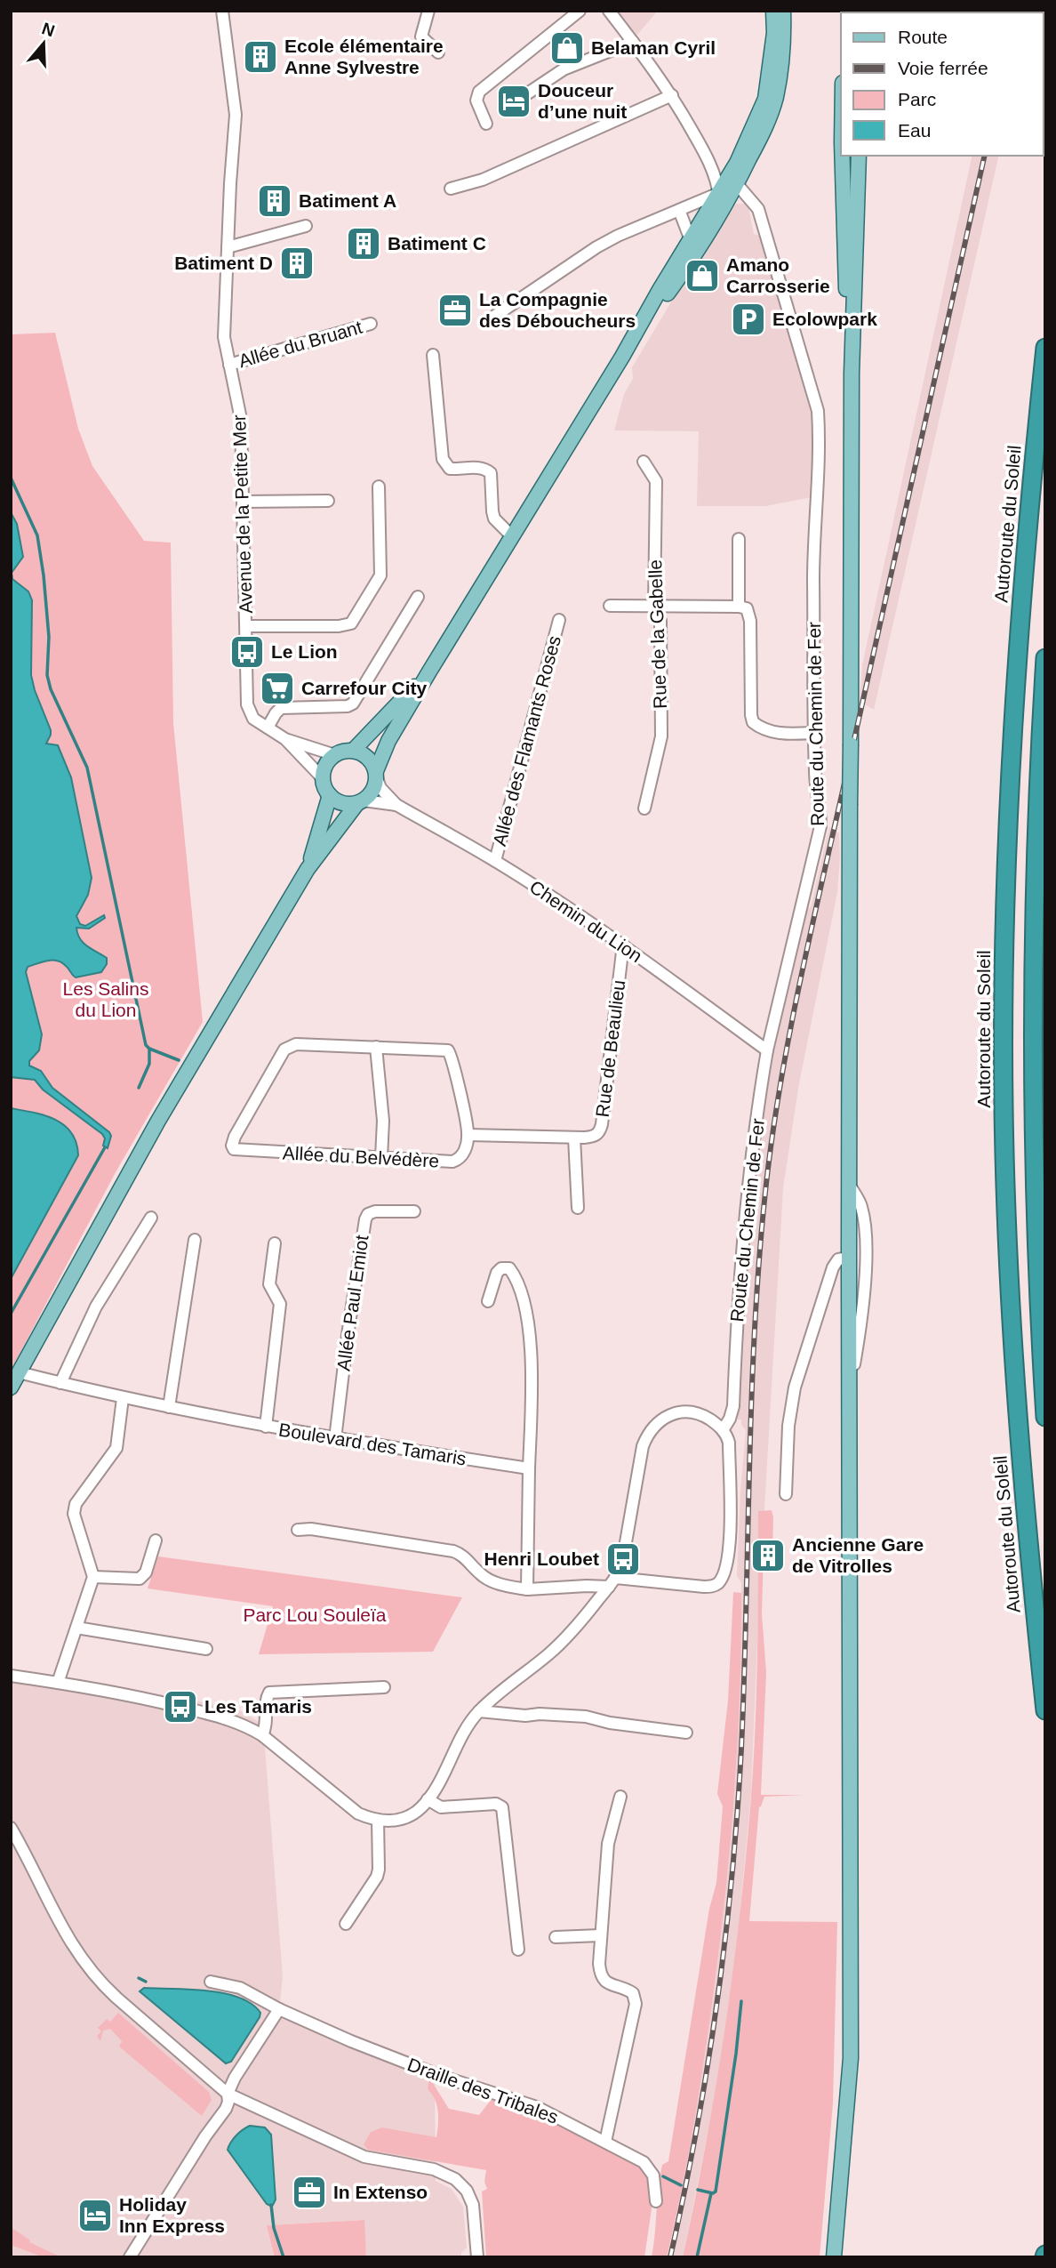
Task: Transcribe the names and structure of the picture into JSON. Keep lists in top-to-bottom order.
{
  "streets": {
    "highway": ["Autoroute du Soleil"],
    "street": [
      "Allée du Bruant",
      "Avenue de la Petite Mer",
      "Rue de la Gabelle",
      "Route du Chemin de Fer",
      "Allée des Flamants Roses",
      "Chemin du Lion",
      "Rue de Beaulieu",
      "Allée du Belvédère",
      "Allée Paul Emiot",
      "Boulevard des Tamaris",
      "Draille des Tribales"
    ]
  },
  "crossings": [
    ["Allée du Bruant", "Avenue de la Petite Mer"],
    ["Avenue de la Petite Mer", "Chemin du Lion"],
    ["Route du Chemin de Fer", "Chemin du Lion"],
    ["Allée des Flamants Roses", "Chemin du Lion"],
    ["Chemin du Lion", "Rue de Beaulieu"],
    ["Rue de Beaulieu", "Allée du Belvédère"],
    ["Allée Paul Emiot", "Boulevard des Tamaris"]
  ],
  "parks": ["Les Salins du Lion", "Parc Lou Souleïa"],
  "places": {
    "shop": ["Belaman Cyril", "Amano Carrosserie"],
    "building": [
      "Ecole élémentaire Anne Sylvestre",
      "Batiment A",
      "Batiment C",
      "Batiment D",
      "Ancienne Gare de Vitrolles"
    ],
    "hotel": ["Douceur d’une nuit", "Holiday Inn Express"],
    "office": ["La Compagnie des Déboucheurs", "In Extenso"],
    "parking": ["Ecolowpark"],
    "bus stop": ["Le Lion", "Henri Loubet", "Les Tamaris"],
    "supermarket": ["Carrefour City"]
  },
  "legend": [
    "Route",
    "Voie ferrée",
    "Parc",
    "Eau"
  ],
  "north": "top"
}
